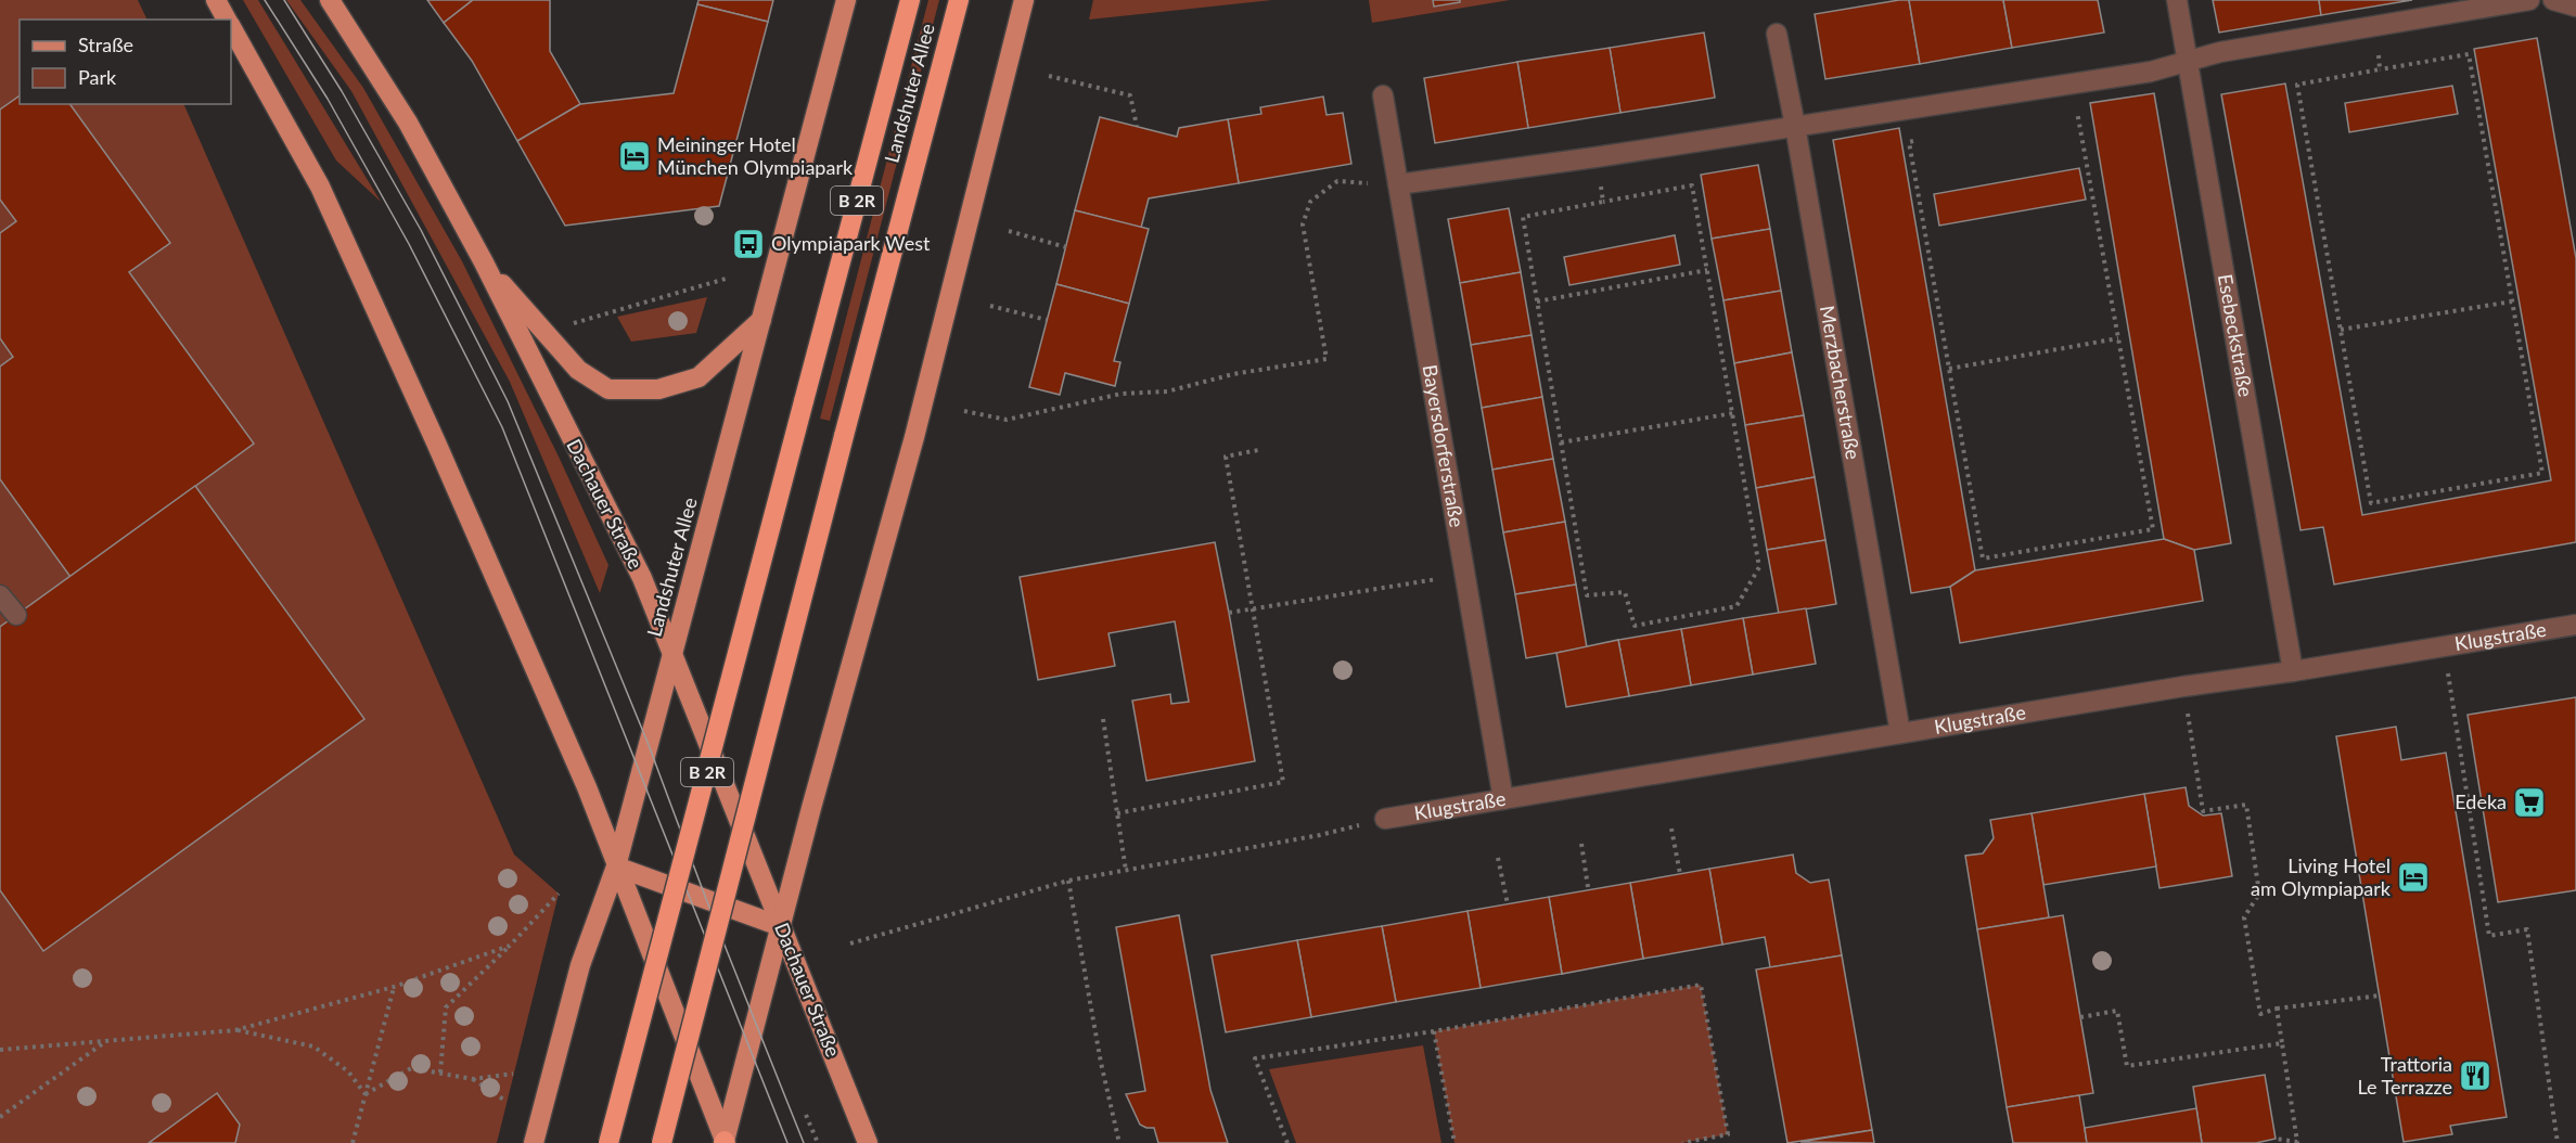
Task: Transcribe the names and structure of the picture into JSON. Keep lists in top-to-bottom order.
{
  "streets": {
    "highway": ["Landshuter Allee", "B 2R"],
    "main road": ["Dachauer Straße"],
    "street": [
      "Esebeckstraße",
      "Merzbacherstraße",
      "Bayersdorferstraße",
      "Klugstraße"
    ]
  },
  "crossings": [
    ["Landshuter Allee", "Dachauer Straße"],
    ["Esebeckstraße", "Klugstraße"],
    ["Merzbacherstraße", "Klugstraße"],
    ["Bayersdorferstraße", "Klugstraße"]
  ],
  "places": {
    "hotel": ["Meininger Hotel München Olympiapark", "Living Hotel am Olympiapark"],
    "bus stop": ["Olympiapark West"],
    "supermarket": ["Edeka"],
    "restaurant": ["Trattoria Le Terrazze"]
  },
  "legend": ["Straße", "Park"]
}
